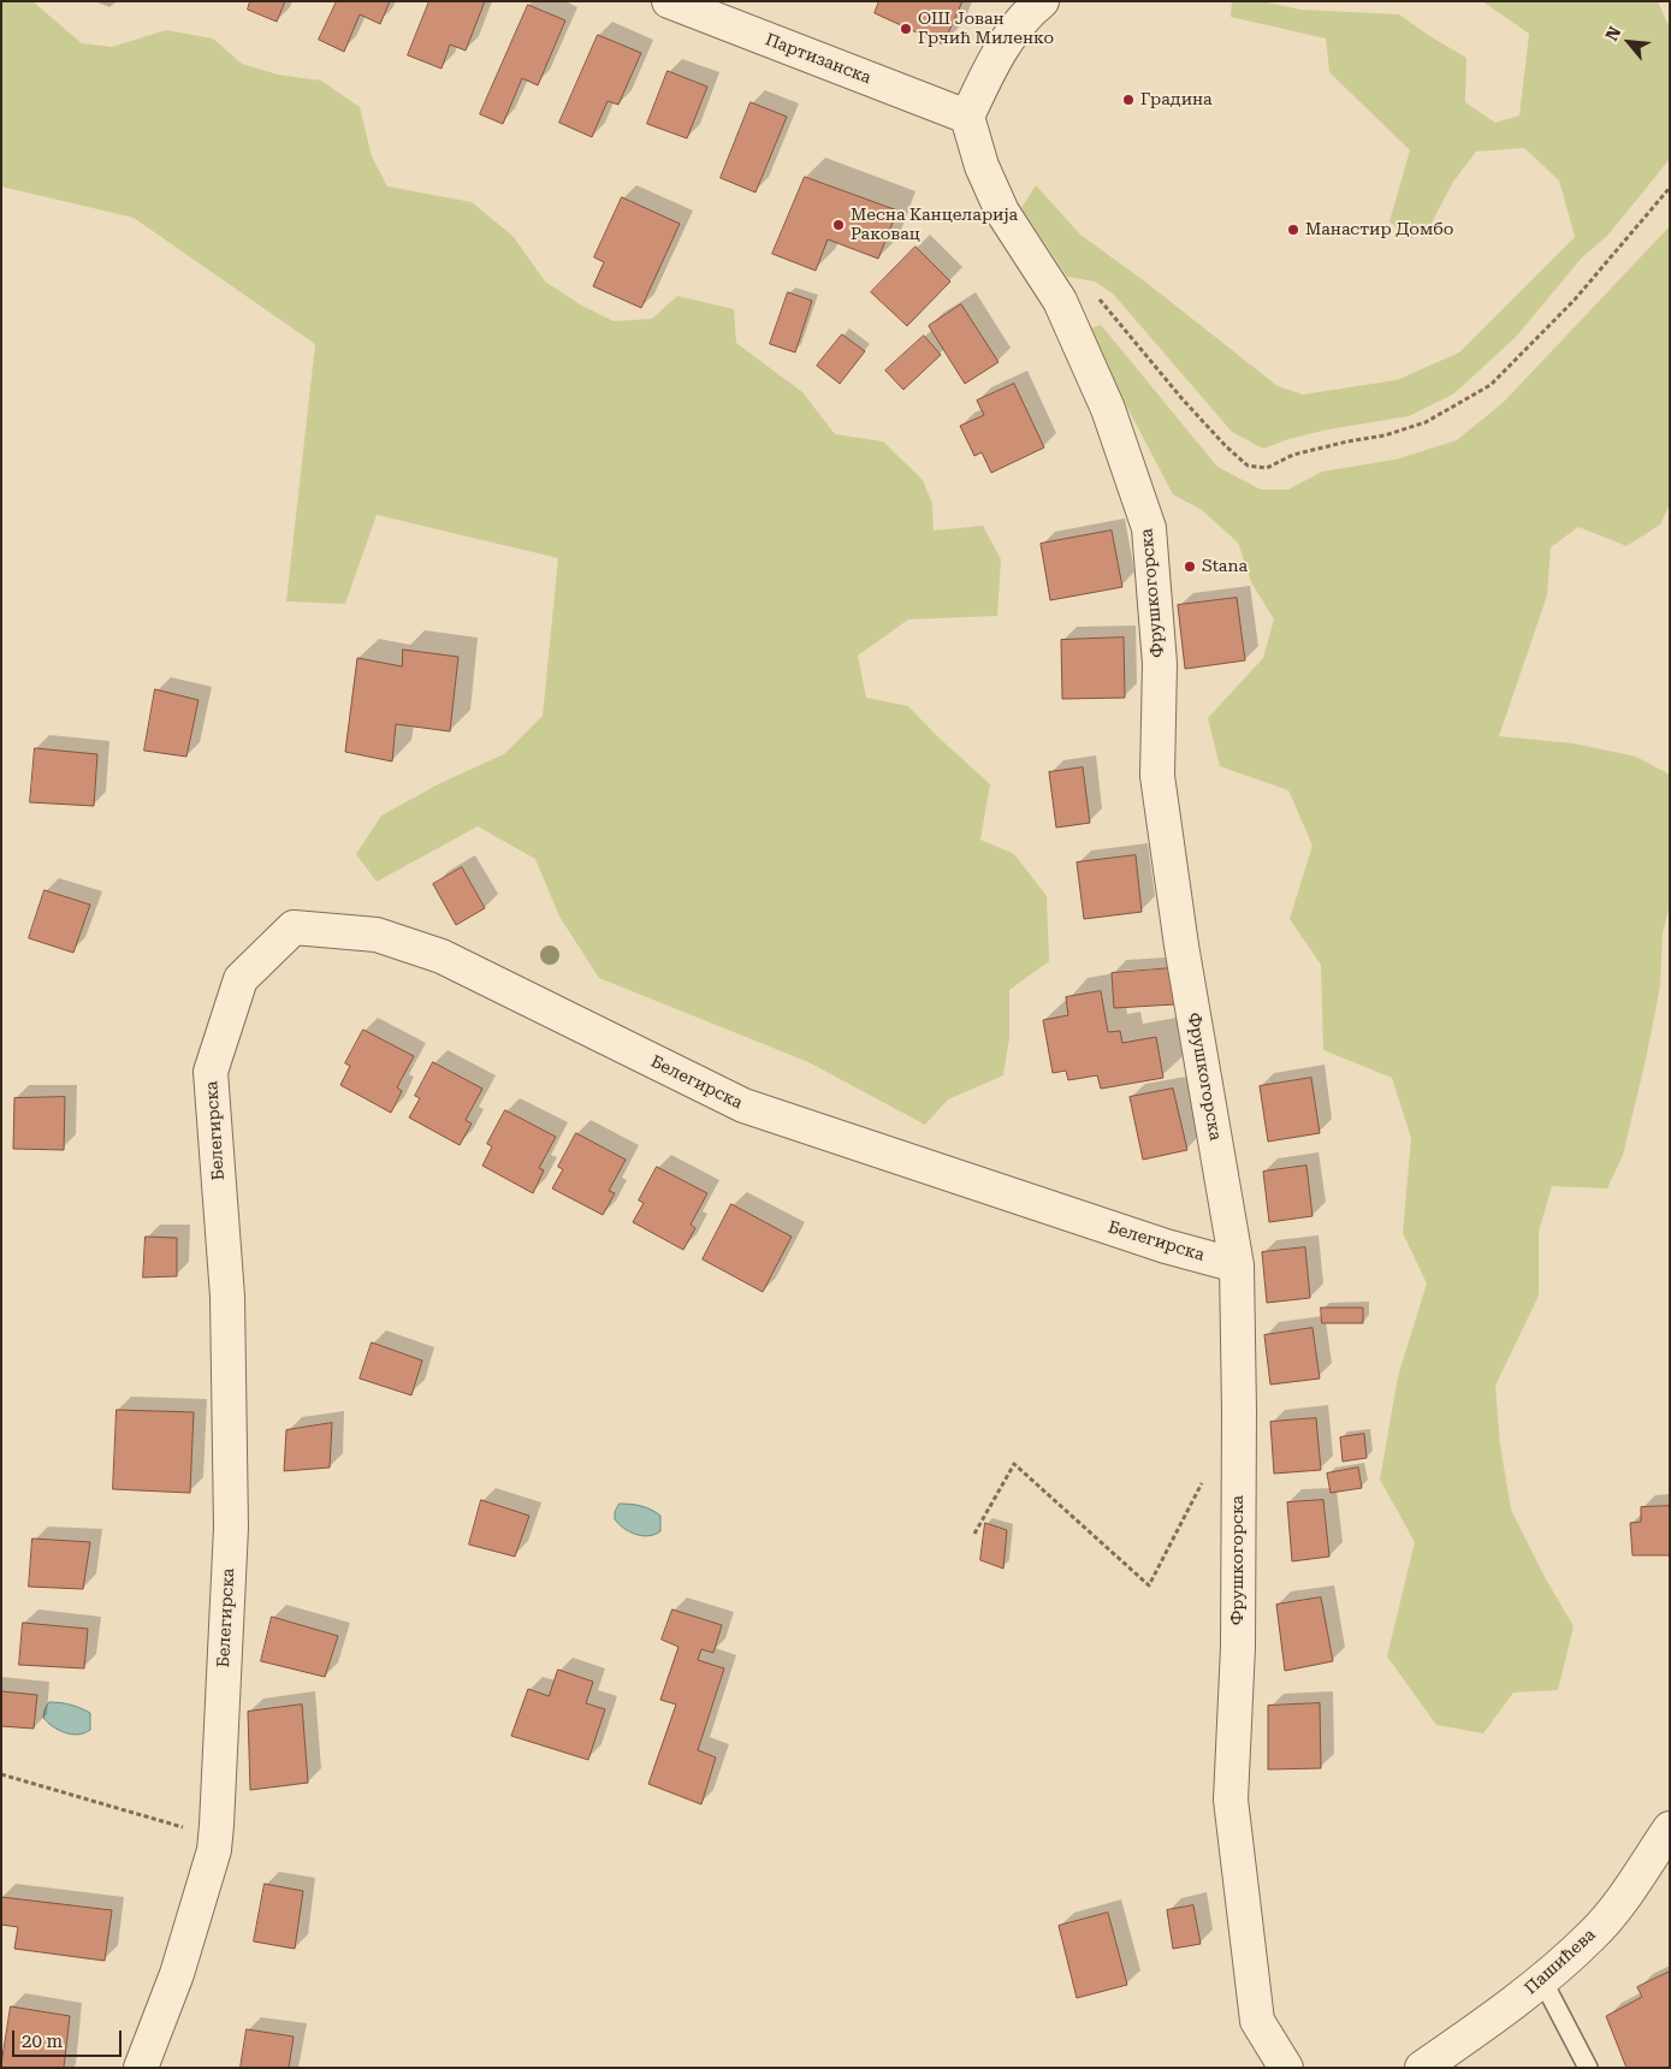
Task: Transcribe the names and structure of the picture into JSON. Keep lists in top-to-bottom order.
{
  "streets": {
    "street": [
      "Партизанска",
      "Фрушкогорска",
      "Белегирска",
      "Пашићева"
    ]
  },
  "crossings": [
    ["Партизанска", "Фрушкогорска"],
    ["Фрушкогорска", "Белегирска"]
  ],
  "places": [
    "ОШ Јован Грчић Миленко",
    "Градина",
    "Месна Канцеларија Раковац",
    "Манастир Домбо",
    "Stana"
  ],
  "scale_bar": "20 m",
  "north": "top left"
}
